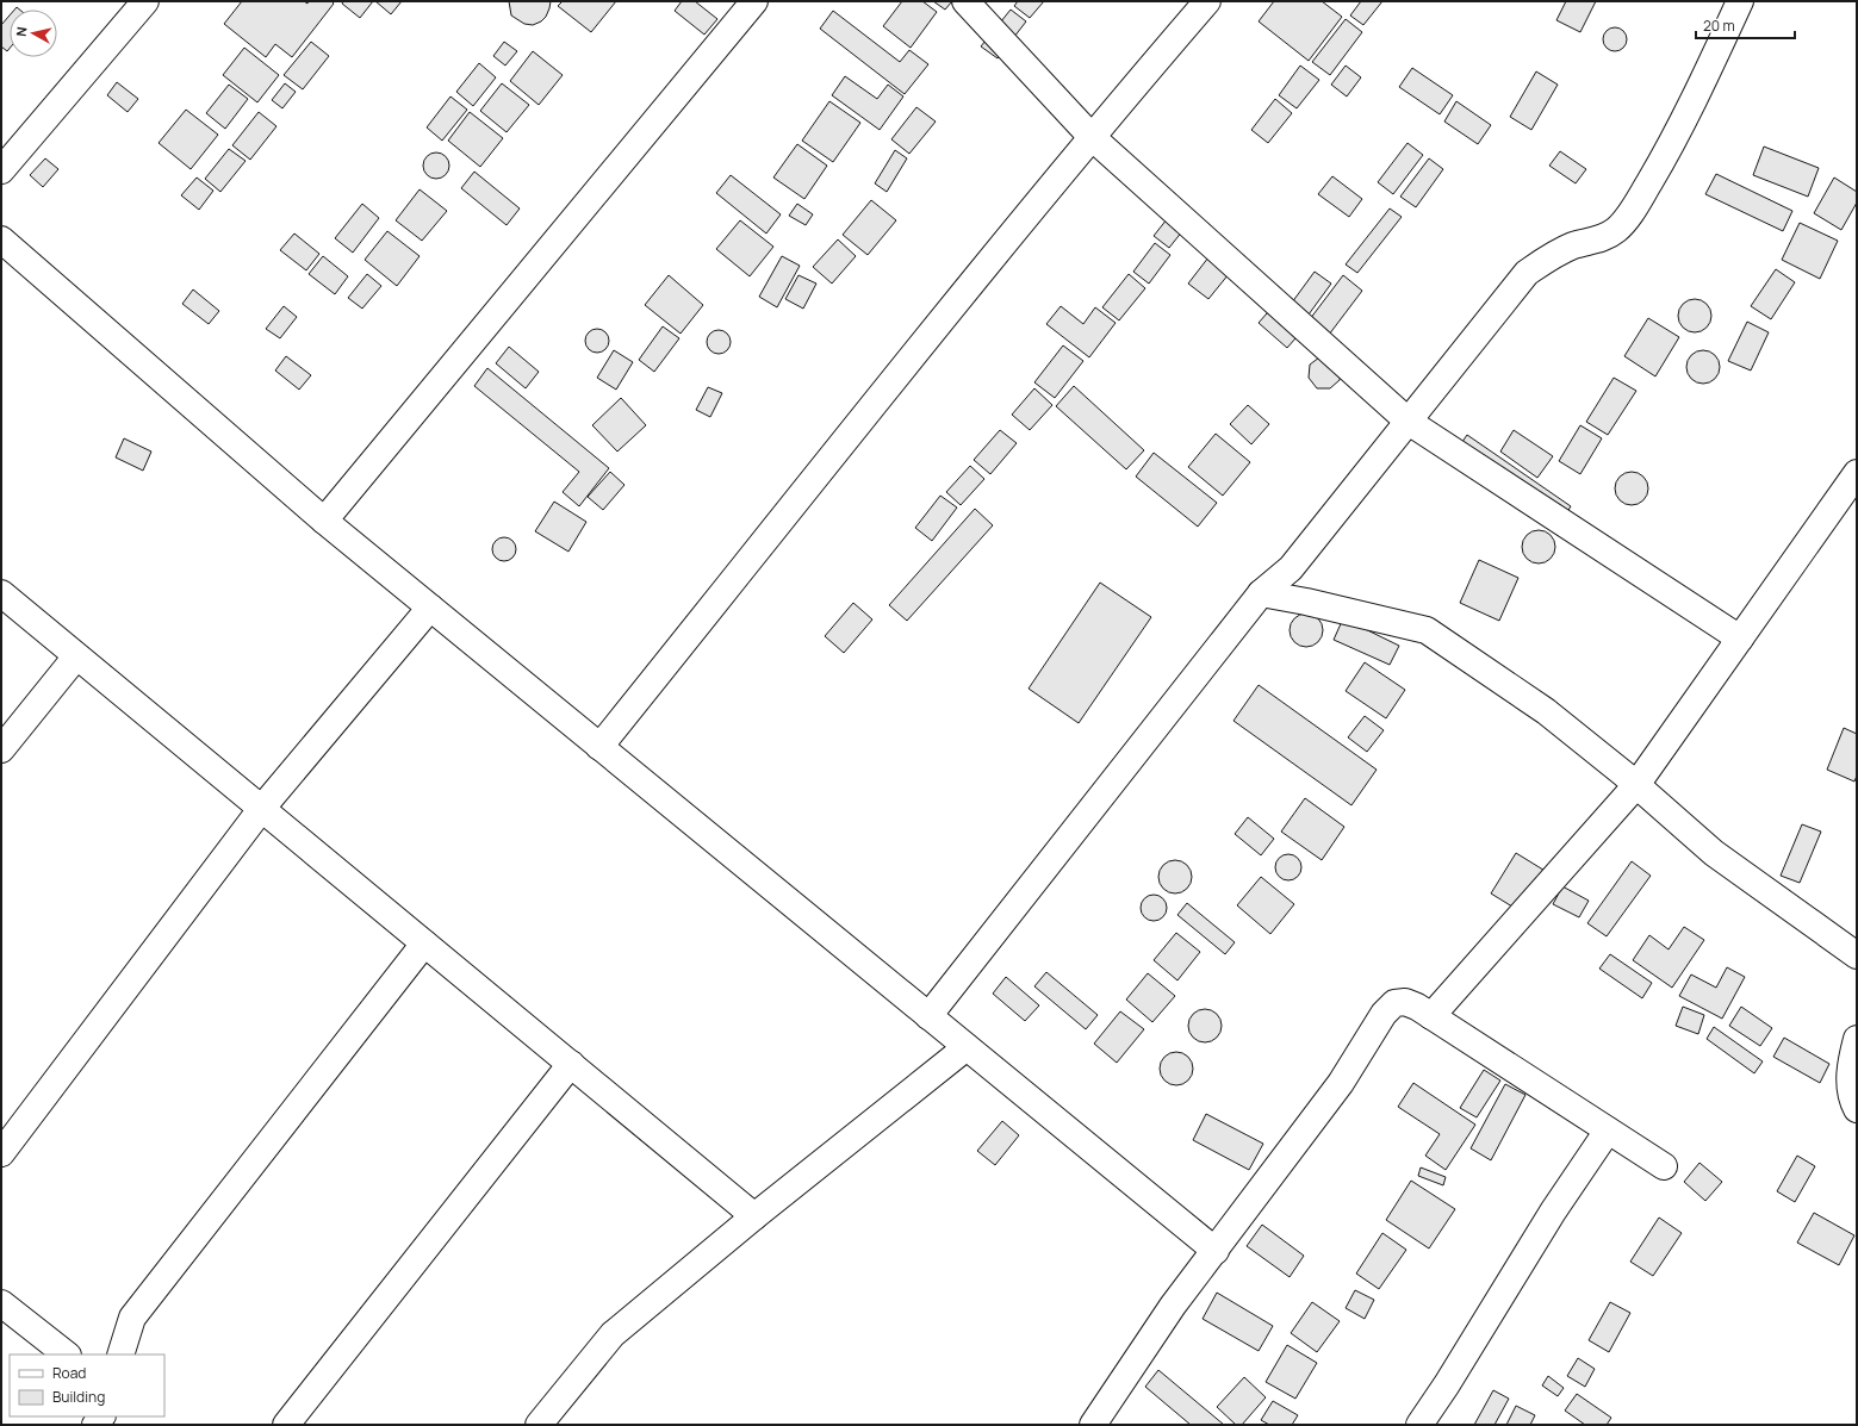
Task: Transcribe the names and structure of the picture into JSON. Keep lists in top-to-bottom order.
{
  "legend": ["Road", "Building"],
  "scale_bar": "20 m",
  "north": "left"
}
